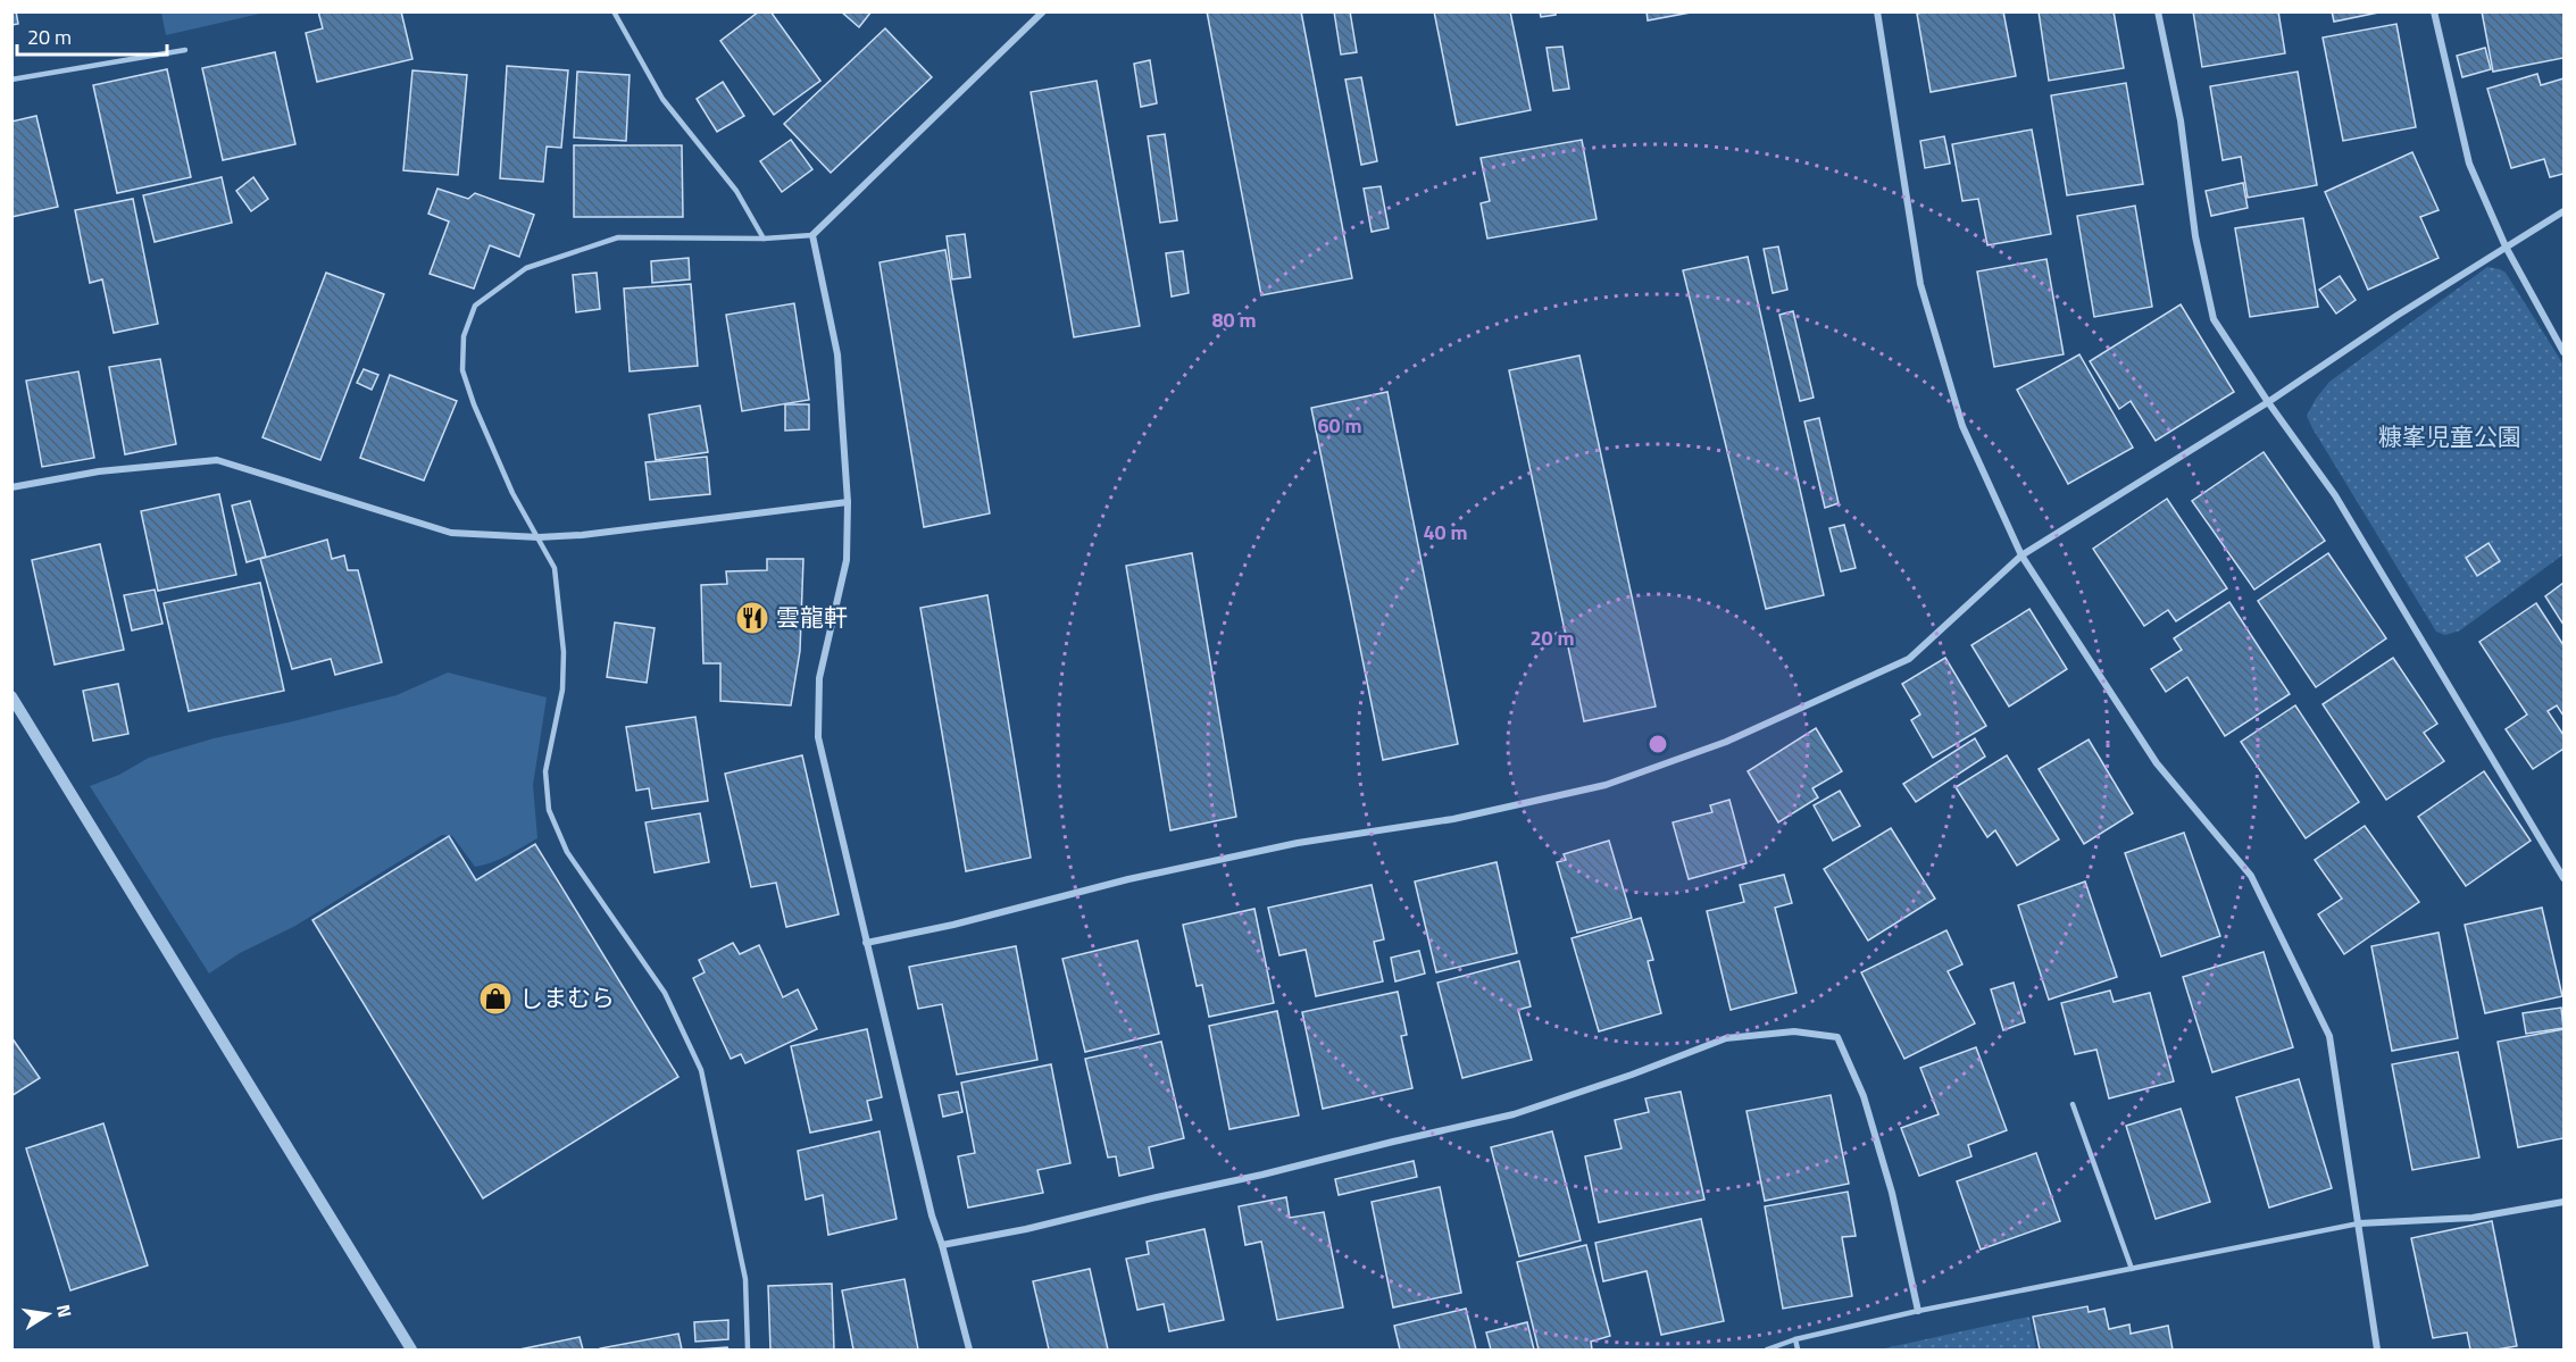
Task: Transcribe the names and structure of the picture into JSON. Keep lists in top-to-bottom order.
{
  "parks": ["糠峯児童公園"],
  "places": {
    "restaurant": ["雲龍軒"],
    "shop": ["しまむら"]
  },
  "scale_bar": "20 m",
  "north": "right",
  "rings": [
    "80 m",
    "60 m",
    "40 m",
    "20 m"
  ]
}
